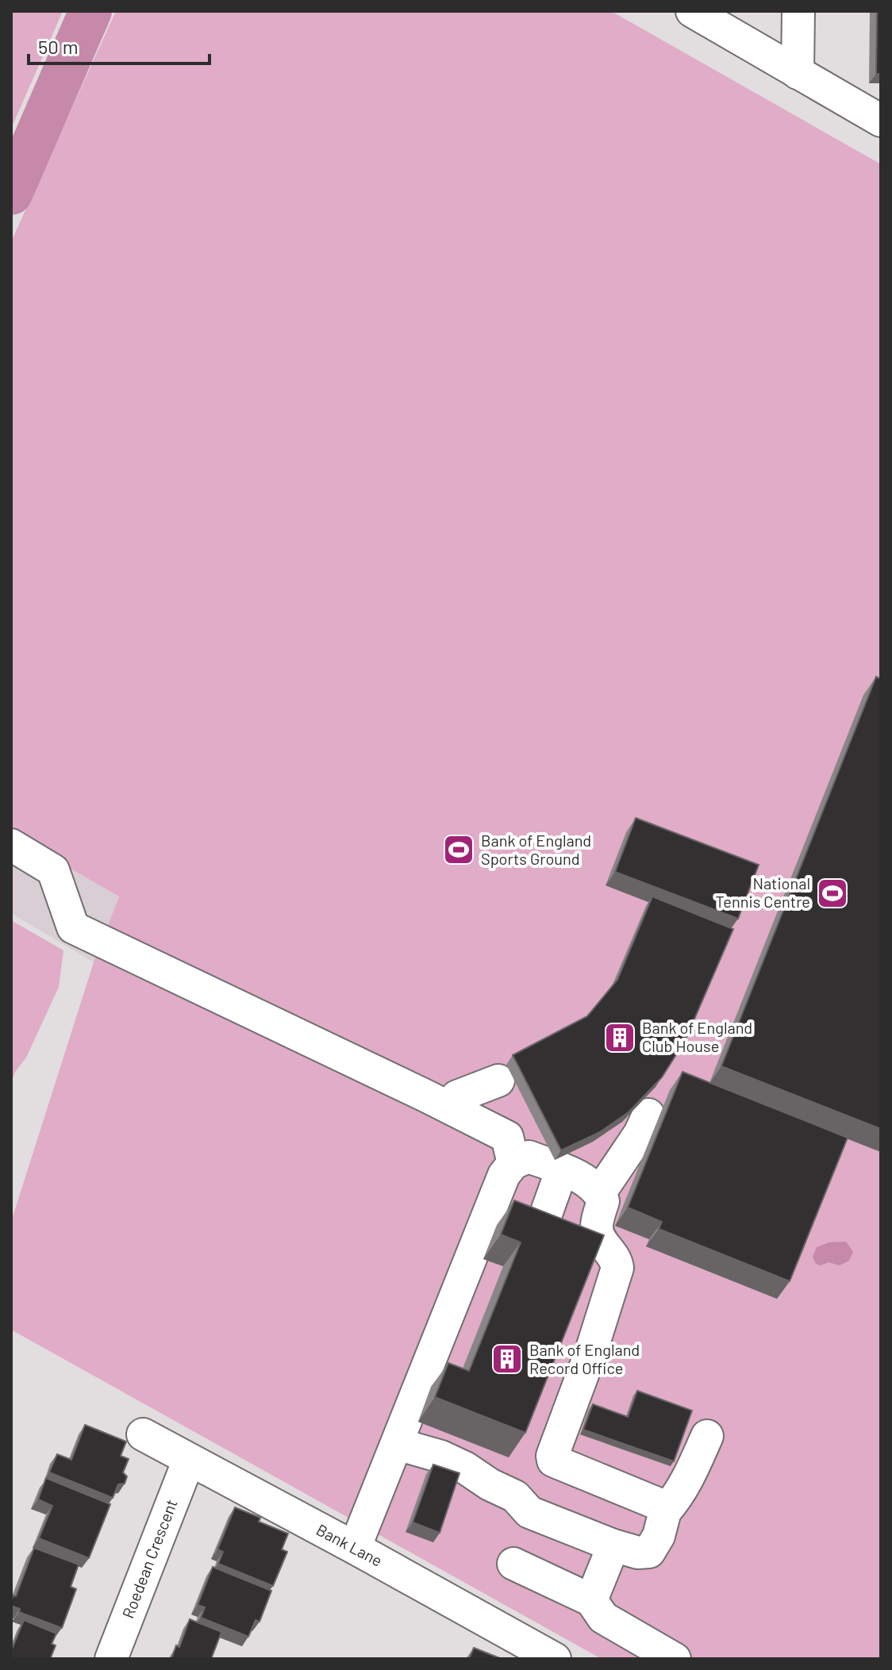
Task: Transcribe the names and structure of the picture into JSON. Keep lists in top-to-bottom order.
{
  "streets": {
    "street": ["Bank Lane", "Roedean Crescent"]
  },
  "crossings": [
    ["Bank Lane", "Roedean Crescent"]
  ],
  "places": {
    "sports": ["Bank of England Sports Ground", "National Tennis Centre"],
    "building": ["Bank of England Club House", "Bank of England Record Office"]
  },
  "scale_bar": "50 m"
}
